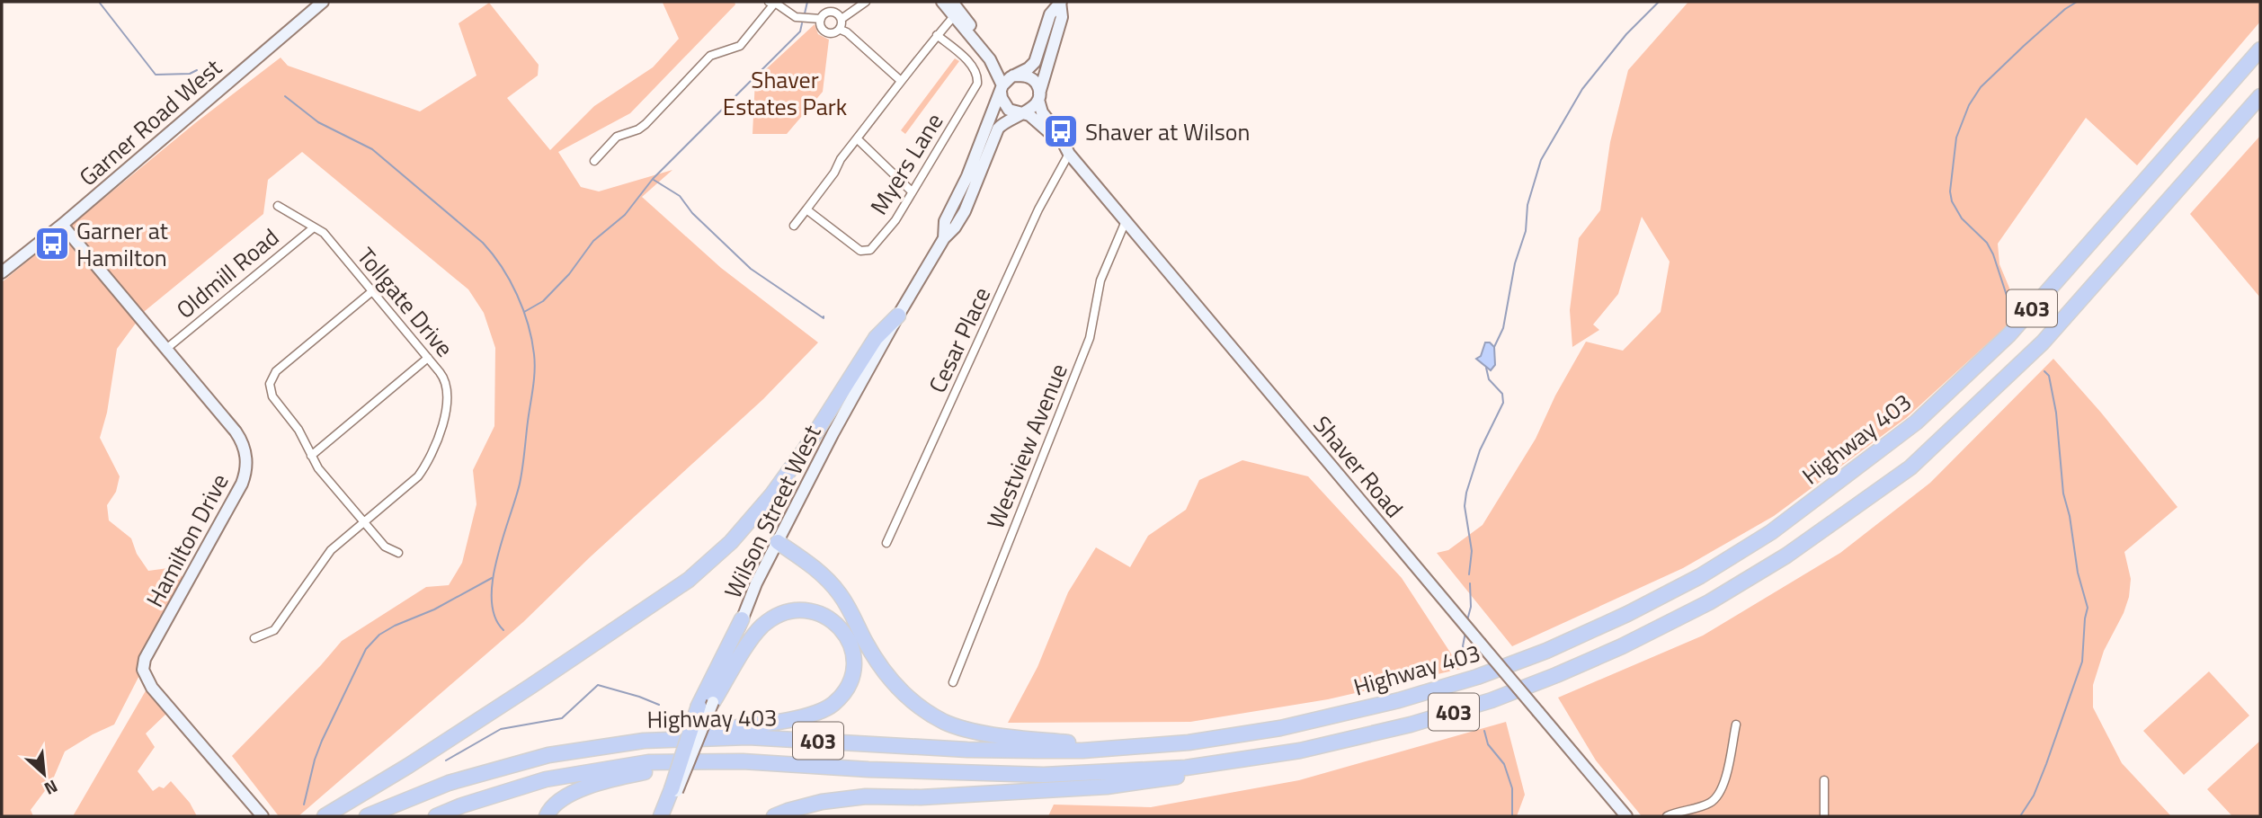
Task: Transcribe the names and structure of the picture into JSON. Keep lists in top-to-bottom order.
{
  "streets": {
    "highway": ["403", "Highway 403"],
    "street": [
      "Garner Road West",
      "Myers Lane",
      "Oldmill Road",
      "Tollgate Drive",
      "Cesar Place",
      "Westview Avenue",
      "Shaver Road",
      "Wilson Street West",
      "Hamilton Drive"
    ]
  },
  "crossings": [
    ["Garner Road West", "Hamilton Drive"],
    ["Oldmill Road", "Tollgate Drive"],
    ["Oldmill Road", "Hamilton Drive"],
    ["Cesar Place", "Shaver Road"],
    ["Westview Avenue", "Shaver Road"],
    ["Shaver Road", "Wilson Street West"]
  ],
  "parks": ["Shaver Estates Park"],
  "places": {
    "bus stop": ["Shaver at Wilson", "Garner at Hamilton"]
  },
  "north": "bottom right"
}
